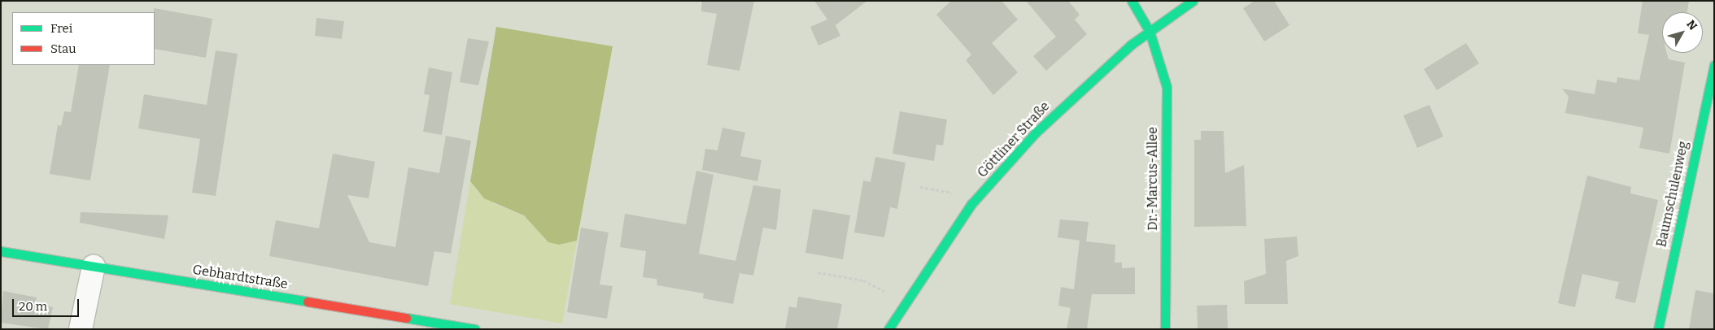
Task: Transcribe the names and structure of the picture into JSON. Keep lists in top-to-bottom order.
{
  "streets": {
    "street": [
      "Göttliner Straße",
      "Dr.-Marcus-Allee",
      "Baumschulenweg",
      "Gebhardtstraße"
    ]
  },
  "crossings": [
    ["Göttliner Straße", "Dr.-Marcus-Allee"]
  ],
  "legend": ["Frei", "Stau"],
  "scale_bar": "20 m",
  "north": "top right"
}
